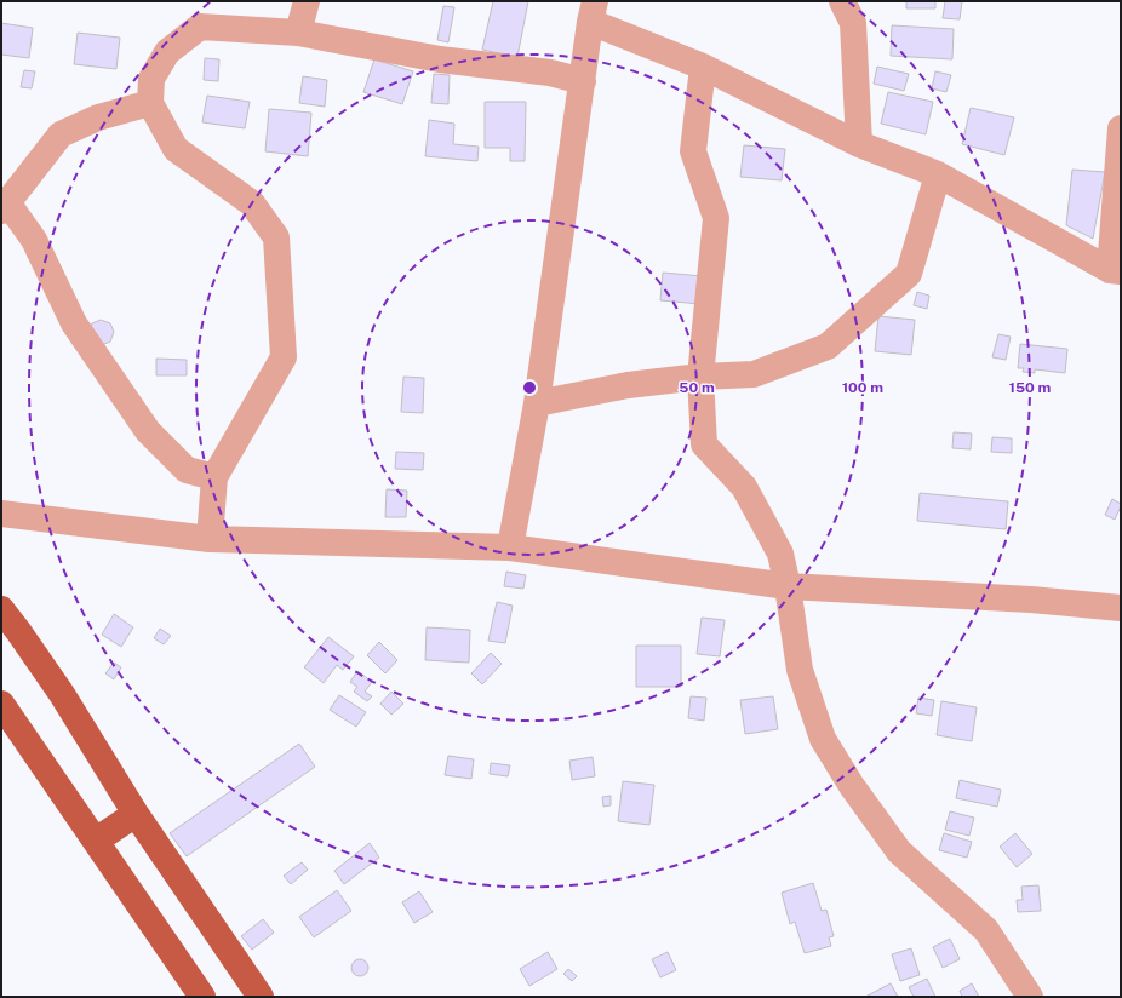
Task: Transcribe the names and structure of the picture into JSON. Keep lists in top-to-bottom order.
{
  "rings": ["50 m", "100 m", "150 m"]
}
